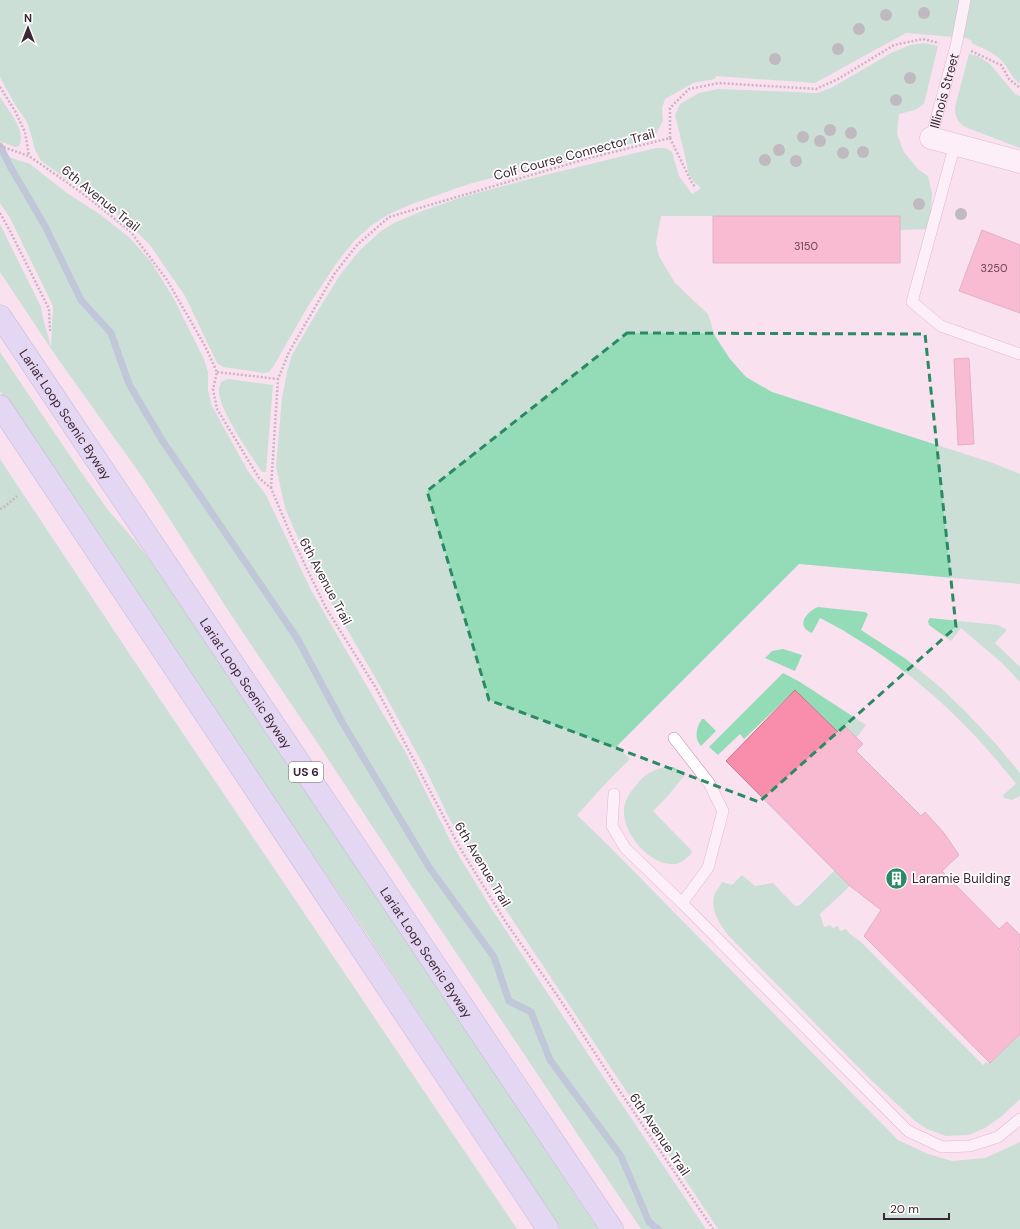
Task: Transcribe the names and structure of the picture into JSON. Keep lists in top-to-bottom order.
{
  "streets": {
    "highway": ["Lariat Loop Scenic Byway", "US 6"],
    "street": ["Illinois Street"],
    "path": ["Colf Course Connector Trail", "6th Avenue Trail"]
  },
  "crossings": [
    ["Illinois Street", "Colf Course Connector Trail"],
    ["Colf Course Connector Trail", "6th Avenue Trail"]
  ],
  "places": {
    "building": ["Laramie Building"]
  },
  "house_numbers": ["3150", "3250"],
  "scale_bar": "20 m",
  "north": "top"
}
